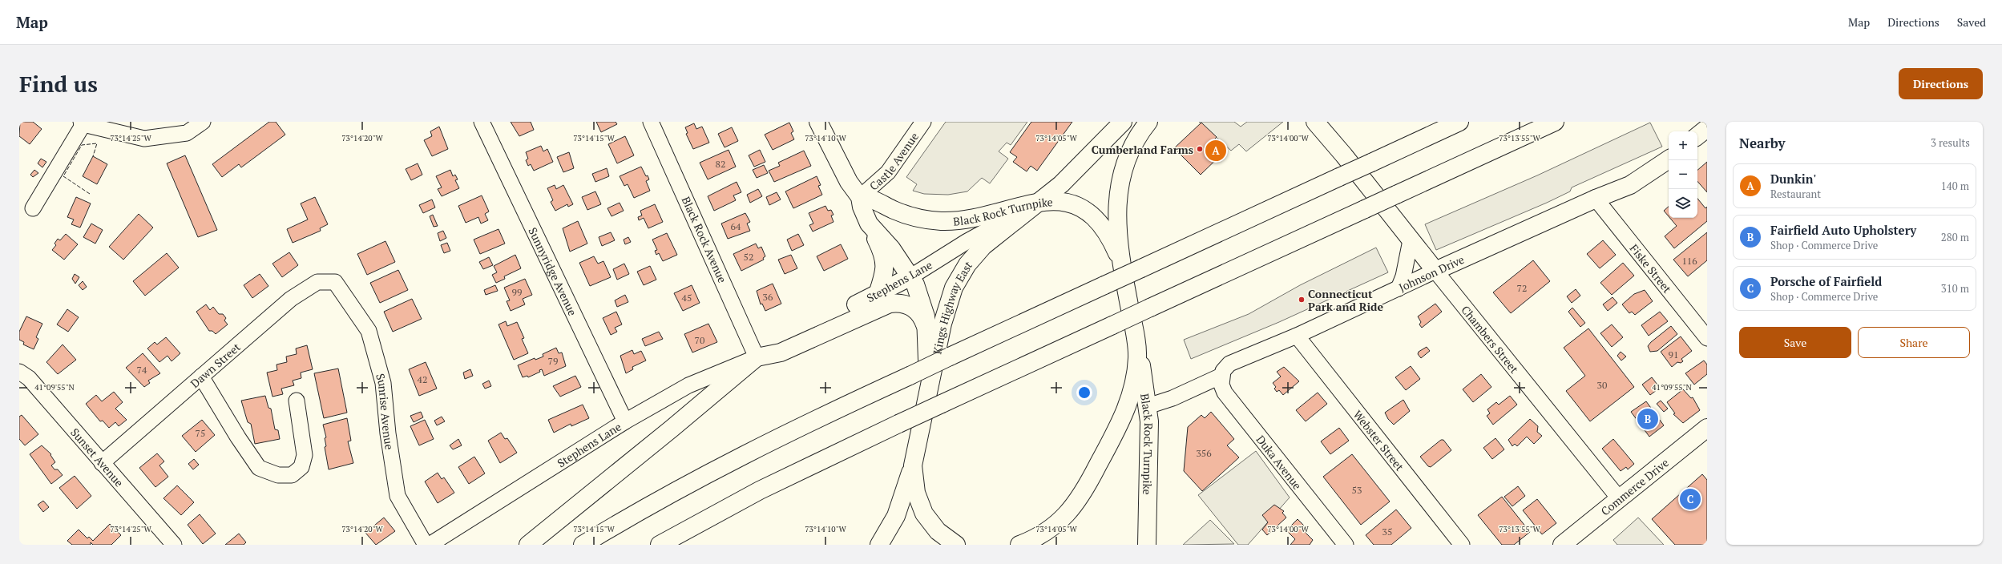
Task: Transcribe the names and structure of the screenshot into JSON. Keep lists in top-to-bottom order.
{
  "streets": {
    "main road": [
      "Black Rock Turnpike",
      "Johnson Drive",
      "Stephens Lane",
      "Kings Highway East",
      "Chambers Street",
      "Commerce Drive"
    ],
    "street": [
      "Castle Avenue",
      "Black Rock Avenue",
      "Fiske Street",
      "Sunnyridge Avenue",
      "Dawn Street",
      "Sunrise Avenue",
      "Webster Street",
      "Sunset Avenue",
      "Duka Avenue"
    ]
  },
  "crossings": [
    ["Castle Avenue", "Black Rock Turnpike"],
    ["Black Rock Turnpike", "Johnson Drive"],
    ["Black Rock Turnpike", "Stephens Lane"],
    ["Black Rock Turnpike", "Kings Highway East"],
    ["Black Rock Avenue", "Stephens Lane"],
    ["Fiske Street", "Johnson Drive"],
    ["Sunnyridge Avenue", "Stephens Lane"],
    ["Johnson Drive", "Chambers Street"],
    ["Johnson Drive", "Webster Street"],
    ["Johnson Drive", "Duka Avenue"],
    ["Stephens Lane", "Kings Highway East"],
    ["Chambers Street", "Commerce Drive"],
    ["Dawn Street", "Sunrise Avenue"],
    ["Dawn Street", "Sunset Avenue"]
  ],
  "places": ["Cumberland Farms", "Connecticut Park and Ride"],
  "house_numbers": [
    "82",
    "64",
    "52",
    "116",
    "72",
    "99",
    "36",
    "45",
    "70",
    "91",
    "79",
    "74",
    "42",
    "30",
    "75",
    "356",
    "53",
    "35"
  ],
  "page": {
    "header": "Map",
    "nav": ["Map", "Directions", "Saved"],
    "buttons": [
      "Directions",
      ["Save", "Share"]
    ],
    "title": "Find us",
    "heading": ["Nearby", "3 results"],
    "map_buttons": ["+", "−"],
    "pins": ["A", "B", "C"],
    "list": [
      {
        "mark": "A",
        "name": "Dunkin'",
        "note": "Restaurant",
        "value": "140 m"
      },
      {
        "mark": "B",
        "name": "Fairfield Auto Upholstery",
        "note": "Shop · Commerce Drive",
        "value": "280 m"
      },
      {
        "mark": "C",
        "name": "Porsche of Fairfield",
        "note": "Shop · Commerce Drive",
        "value": "310 m"
      }
    ]
  },
  "coordinates": [
    "73°14'25\"W",
    "73°14'20\"W",
    "73°14'15\"W",
    "73°14'10\"W",
    "73°14'05\"W",
    "73°14'00\"W",
    "73°13'55\"W",
    "41°09'55\"N"
  ]
}
